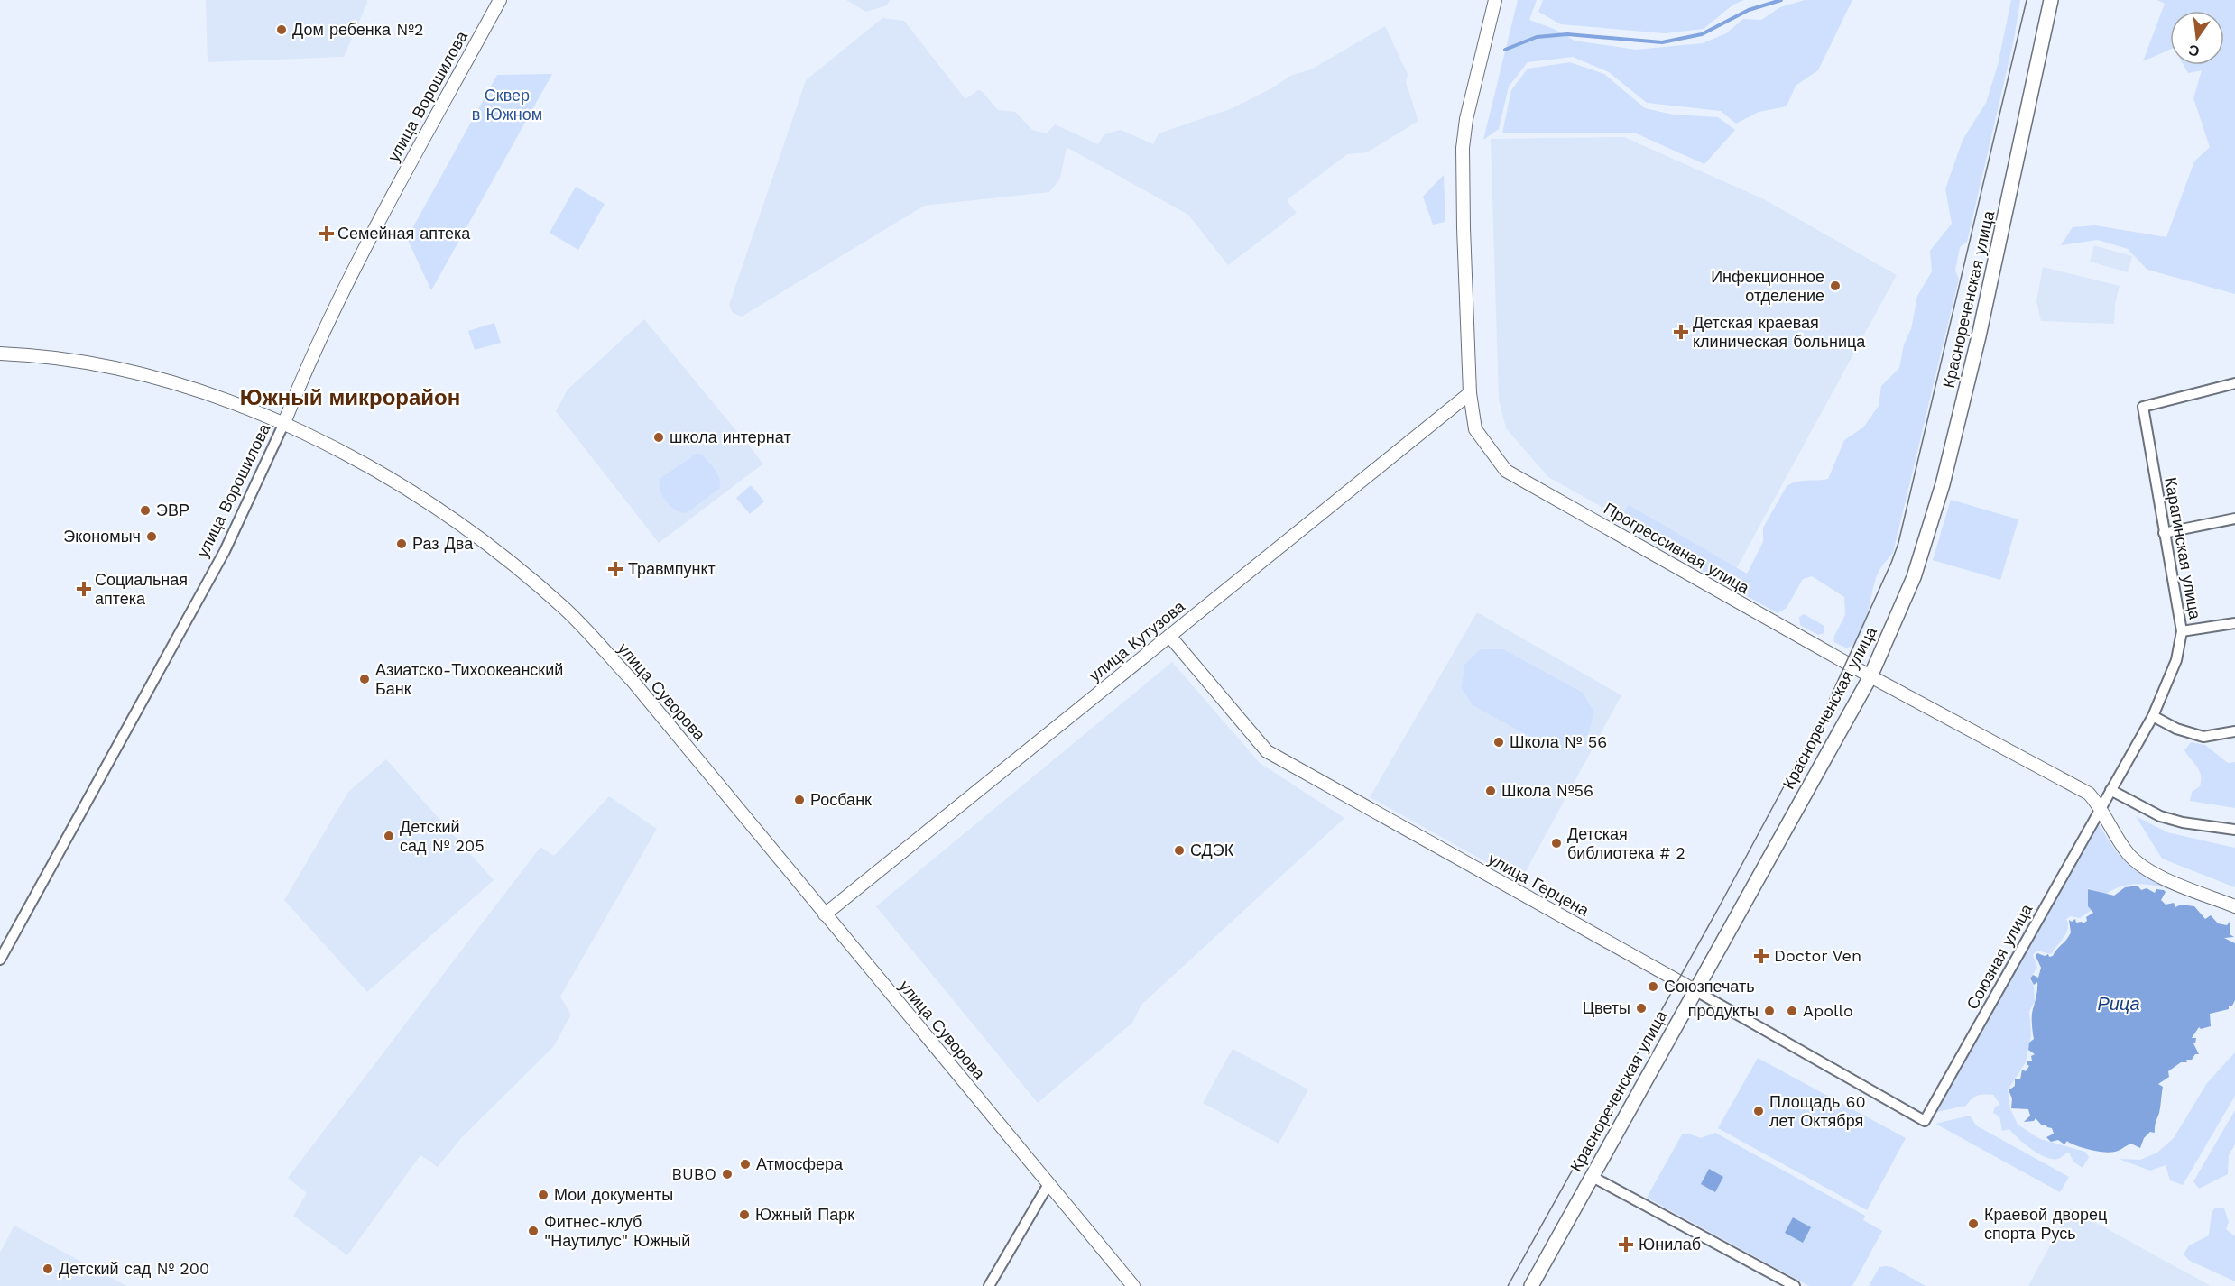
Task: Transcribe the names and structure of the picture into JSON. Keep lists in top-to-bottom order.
{
  "streets": {
    "main road": ["Краснореченская улица"],
    "street": [
      "улица Ворошилова",
      "Прогрессивная улица",
      "Карагинская улица",
      "улица Кутузова",
      "улица Суворова",
      "улица Герцена",
      "Союзная улица"
    ]
  },
  "crossings": [
    ["улица Ворошилова", "улица Суворова"],
    ["Краснореченская улица", "Прогрессивная улица"],
    ["Краснореченская улица", "улица Герцена"],
    ["Прогрессивная улица", "Карагинская улица"],
    ["Прогрессивная улица", "улица Кутузова"],
    ["Прогрессивная улица", "Союзная улица"],
    ["Карагинская улица", "Союзная улица"],
    ["улица Кутузова", "улица Суворова"],
    ["улица Кутузова", "улица Герцена"],
    ["улица Герцена", "Союзная улица"]
  ],
  "districts": ["Южный микрорайон"],
  "water": ["Рица"],
  "parks": ["Сквер в Южном"],
  "places": {
    "other": [
      "Дом ребенка №2",
      "Инфекционное отделение",
      "школа интернат",
      "ЭВР",
      "Экономыч",
      "Раз Два",
      "Азиатско-Тихоокеанский Банк",
      "Школа № 56",
      "Школа №56",
      "Росбанк",
      "Детский сад № 205",
      "Детская библиотека # 2",
      "СДЭК",
      "Союзпечать",
      "Цветы",
      "продукты",
      "Apollo",
      "Площадь 60 лет Октября",
      "Атмосфера",
      "BUBO",
      "Мои документы",
      "Южный Парк",
      "Краевой дворец спорта Русь",
      "Фитнес-клуб \"Наутилус\" Южный",
      "Детский сад № 200"
    ],
    "health": [
      "Семейная аптека",
      "Детская краевая клиническая больница",
      "Травмпункт",
      "Социальная аптека",
      "Doctor Ven",
      "Юнилаб"
    ]
  },
  "north": "bottom"
}
